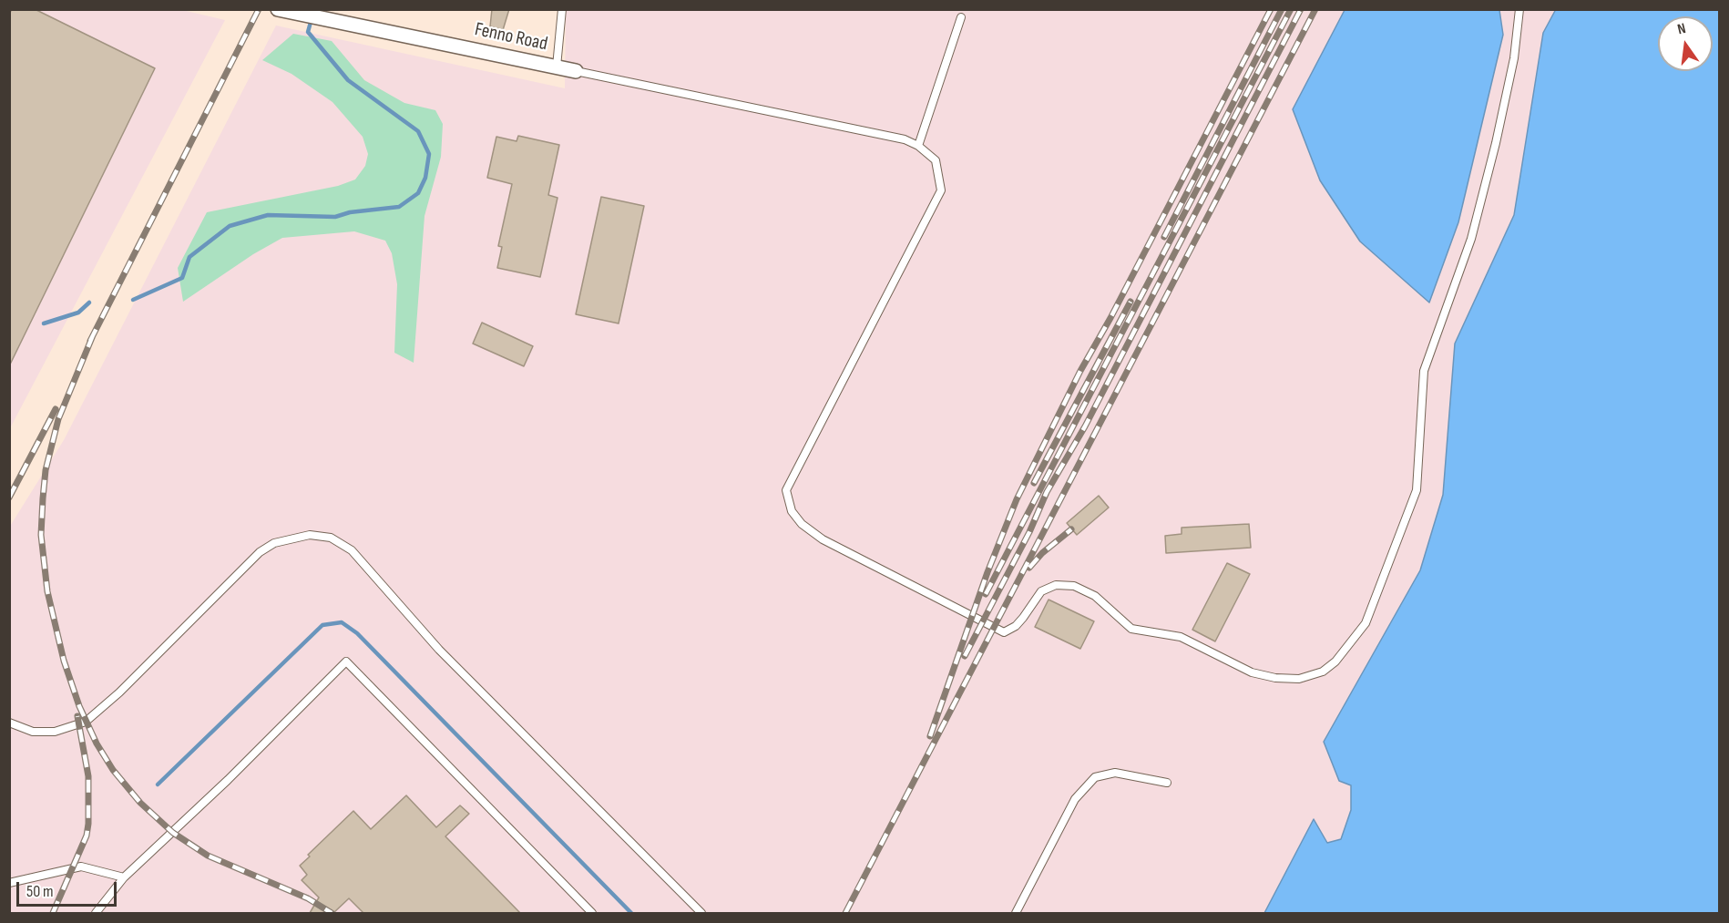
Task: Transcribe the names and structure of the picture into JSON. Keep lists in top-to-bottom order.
{
  "streets": {
    "street": ["Fenno Road"]
  },
  "scale_bar": "50 m",
  "north": "top"
}
